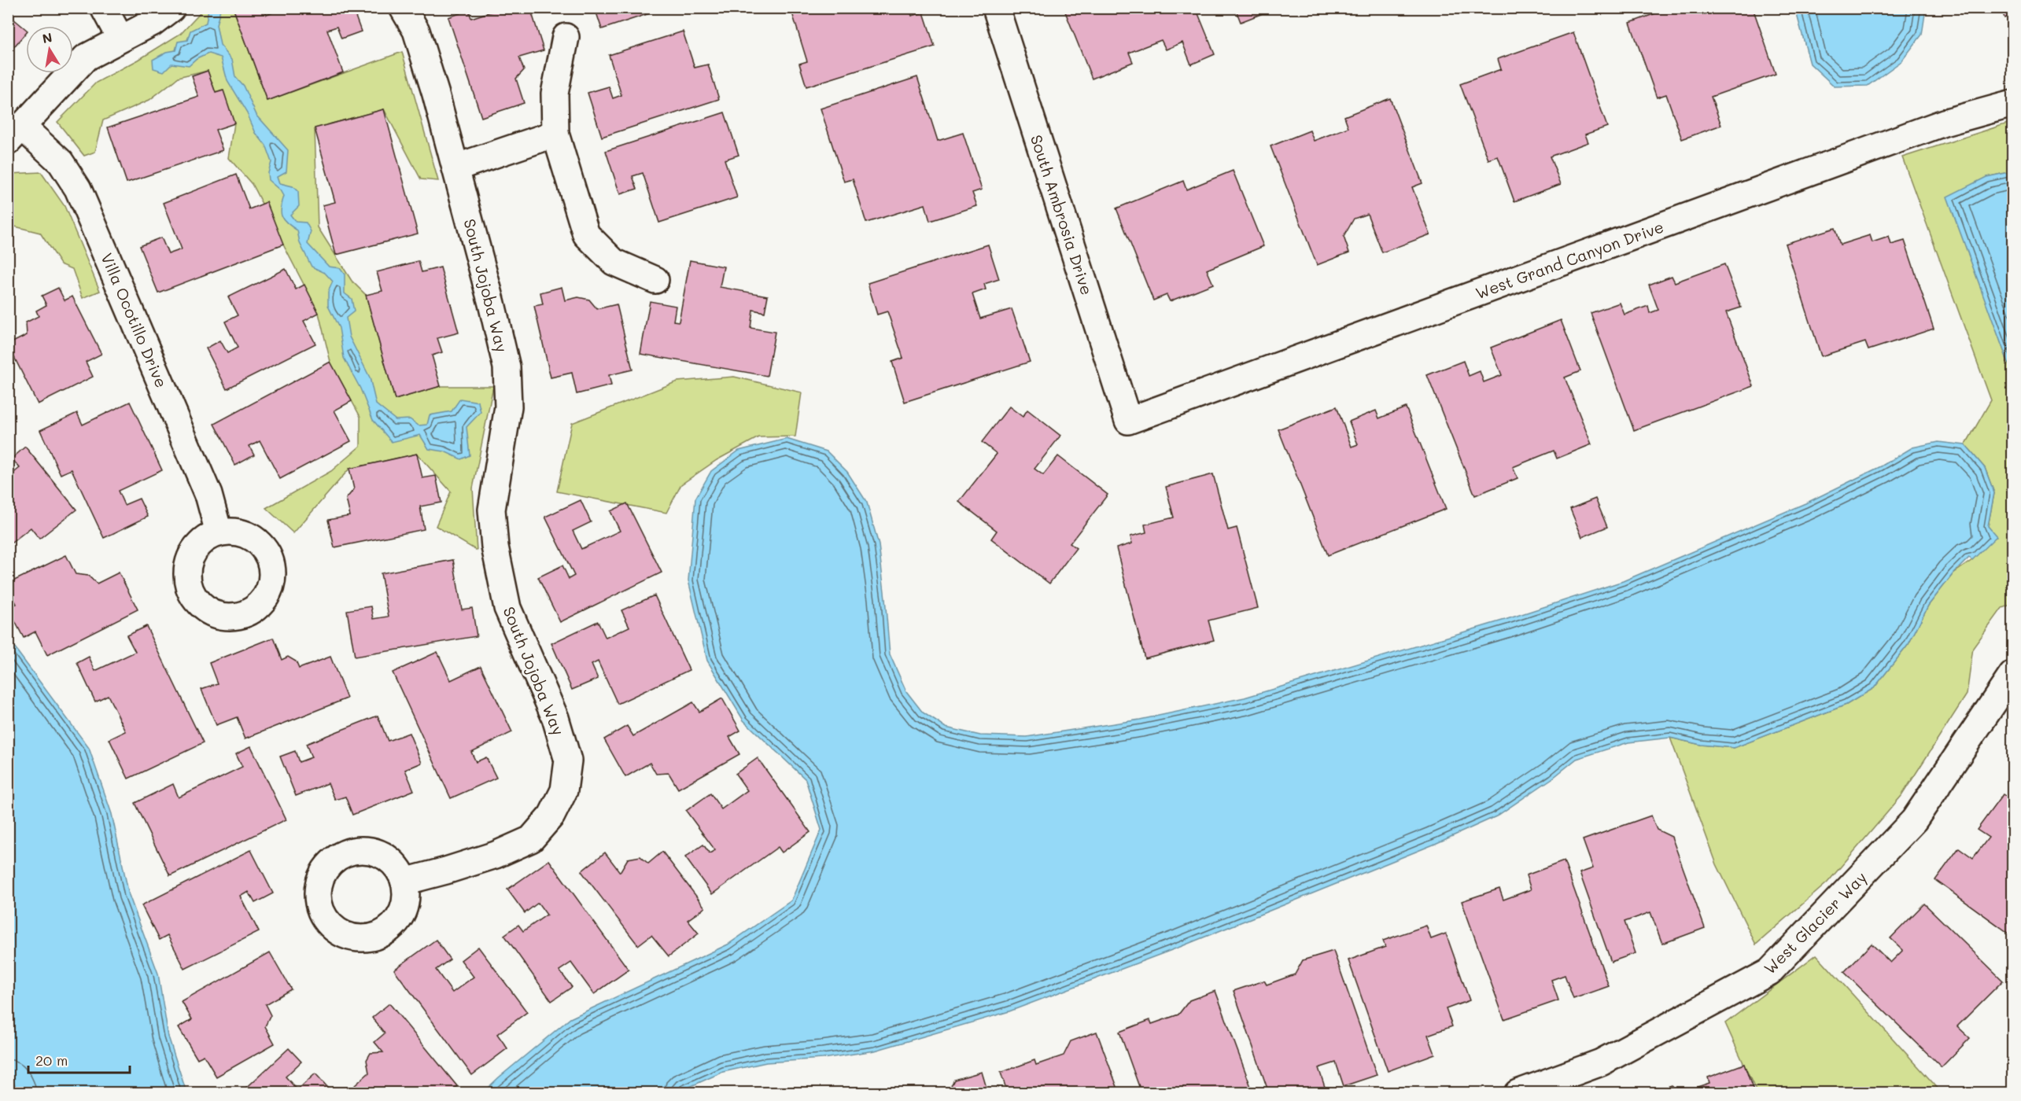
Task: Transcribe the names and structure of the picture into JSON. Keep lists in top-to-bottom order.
{
  "streets": {
    "street": [
      "South Ambrosia Drive",
      "West Grand Canyon Drive",
      "South Jojoba Way",
      "Villa Ocotillo Drive",
      "West Glacier Way"
    ]
  },
  "crossings": [
    ["South Ambrosia Drive", "West Grand Canyon Drive"]
  ],
  "scale_bar": "20 m",
  "north": "top"
}
